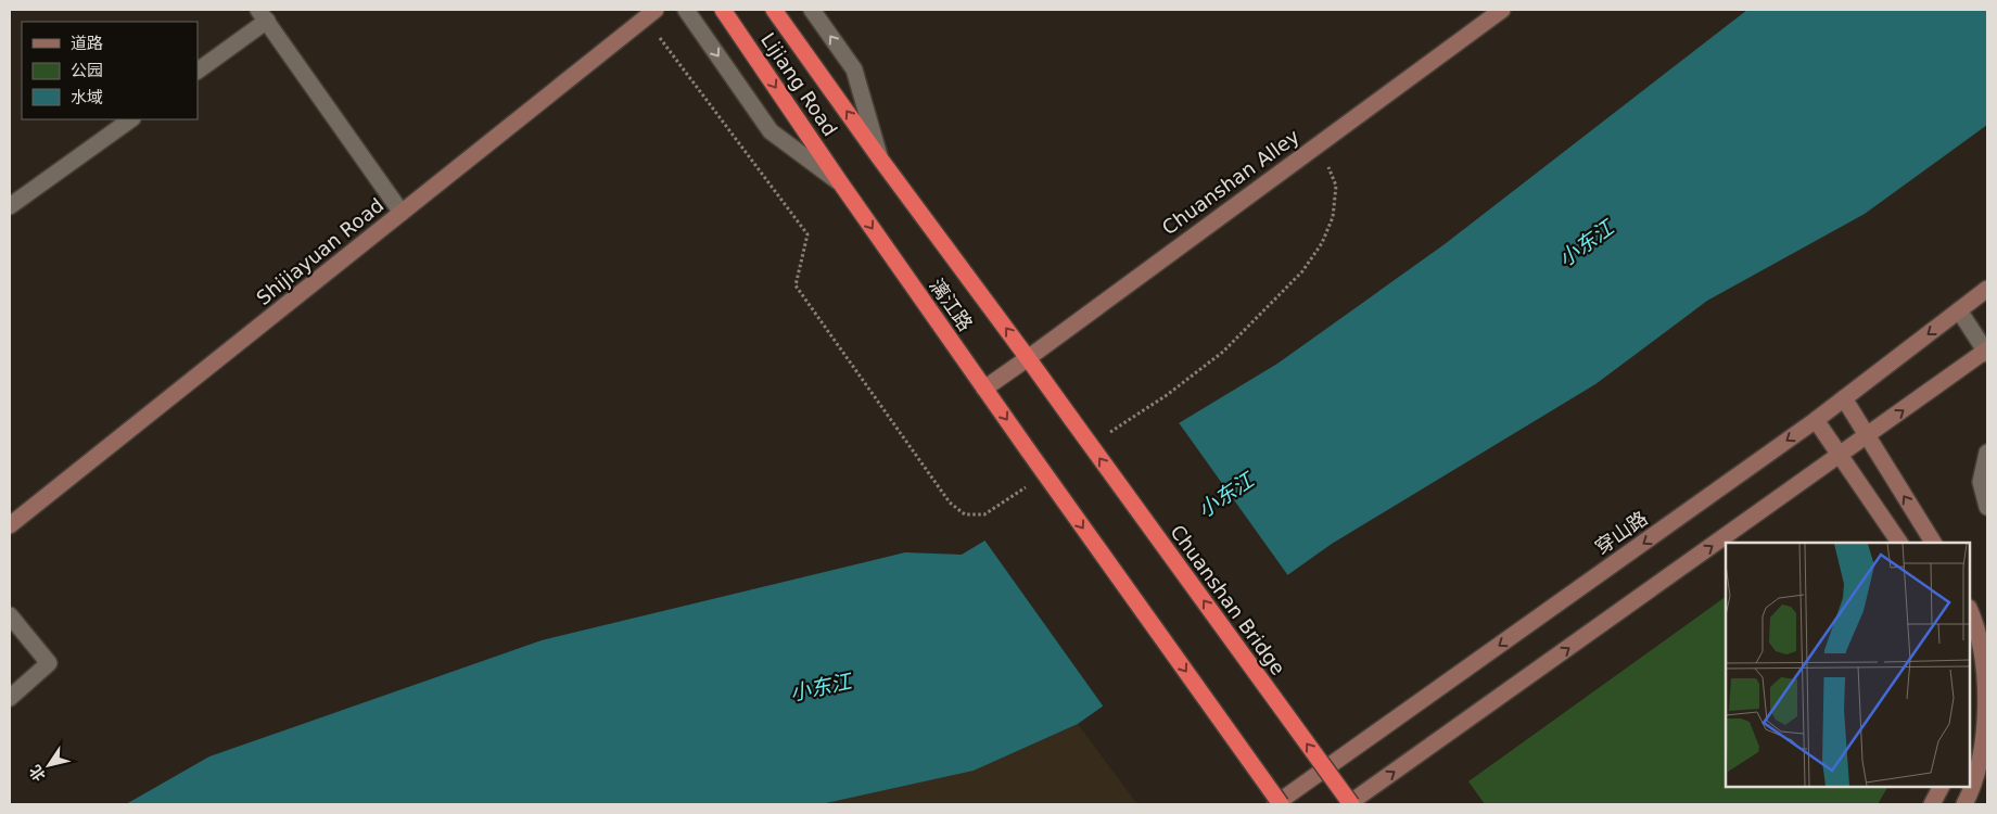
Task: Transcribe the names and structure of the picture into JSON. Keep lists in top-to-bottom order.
{
  "streets": {
    "highway": ["Lijiang Road", "漓江路", "Chuanshan Bridge"],
    "main road": ["Chuanshan Alley", "Shijiayuan Road", "穿山路"]
  },
  "crossings": [
    ["Lijiang Road", "漓江路"],
    ["Chuanshan Alley", "漓江路"],
    ["漓江路", "Chuanshan Bridge"]
  ],
  "one_way": ["Chuanshan Bridge"],
  "water": ["小东江"],
  "legend": ["道路", "公园", "水域"],
  "north": "bottom left"
}
